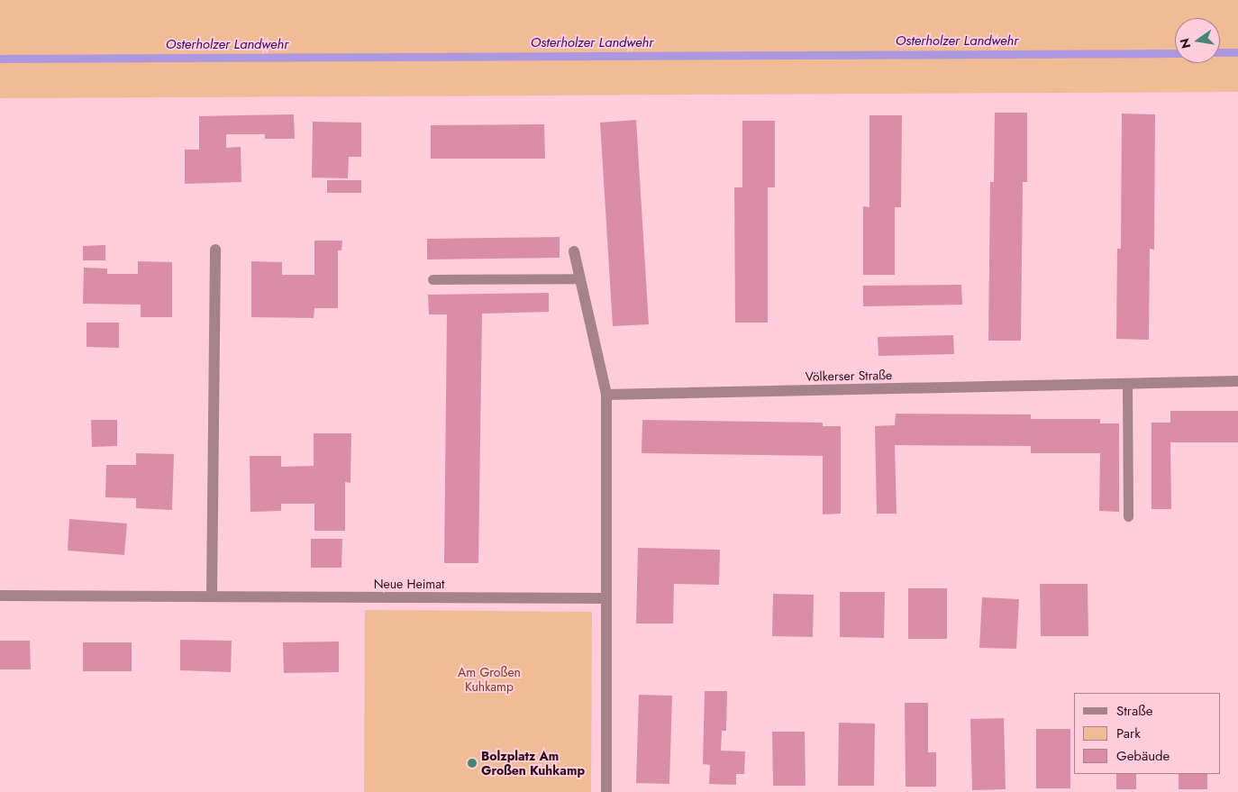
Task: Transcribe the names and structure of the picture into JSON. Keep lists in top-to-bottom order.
{
  "streets": {
    "street": ["Völkerser Straße", "Neue Heimat"]
  },
  "water": ["Osterholzer Landwehr"],
  "parks": ["Am Großen Kuhkamp"],
  "places": ["Bolzplatz Am Großen Kuhkamp"],
  "legend": ["Straße", "Park", "Gebäude"],
  "north": "left"
}
